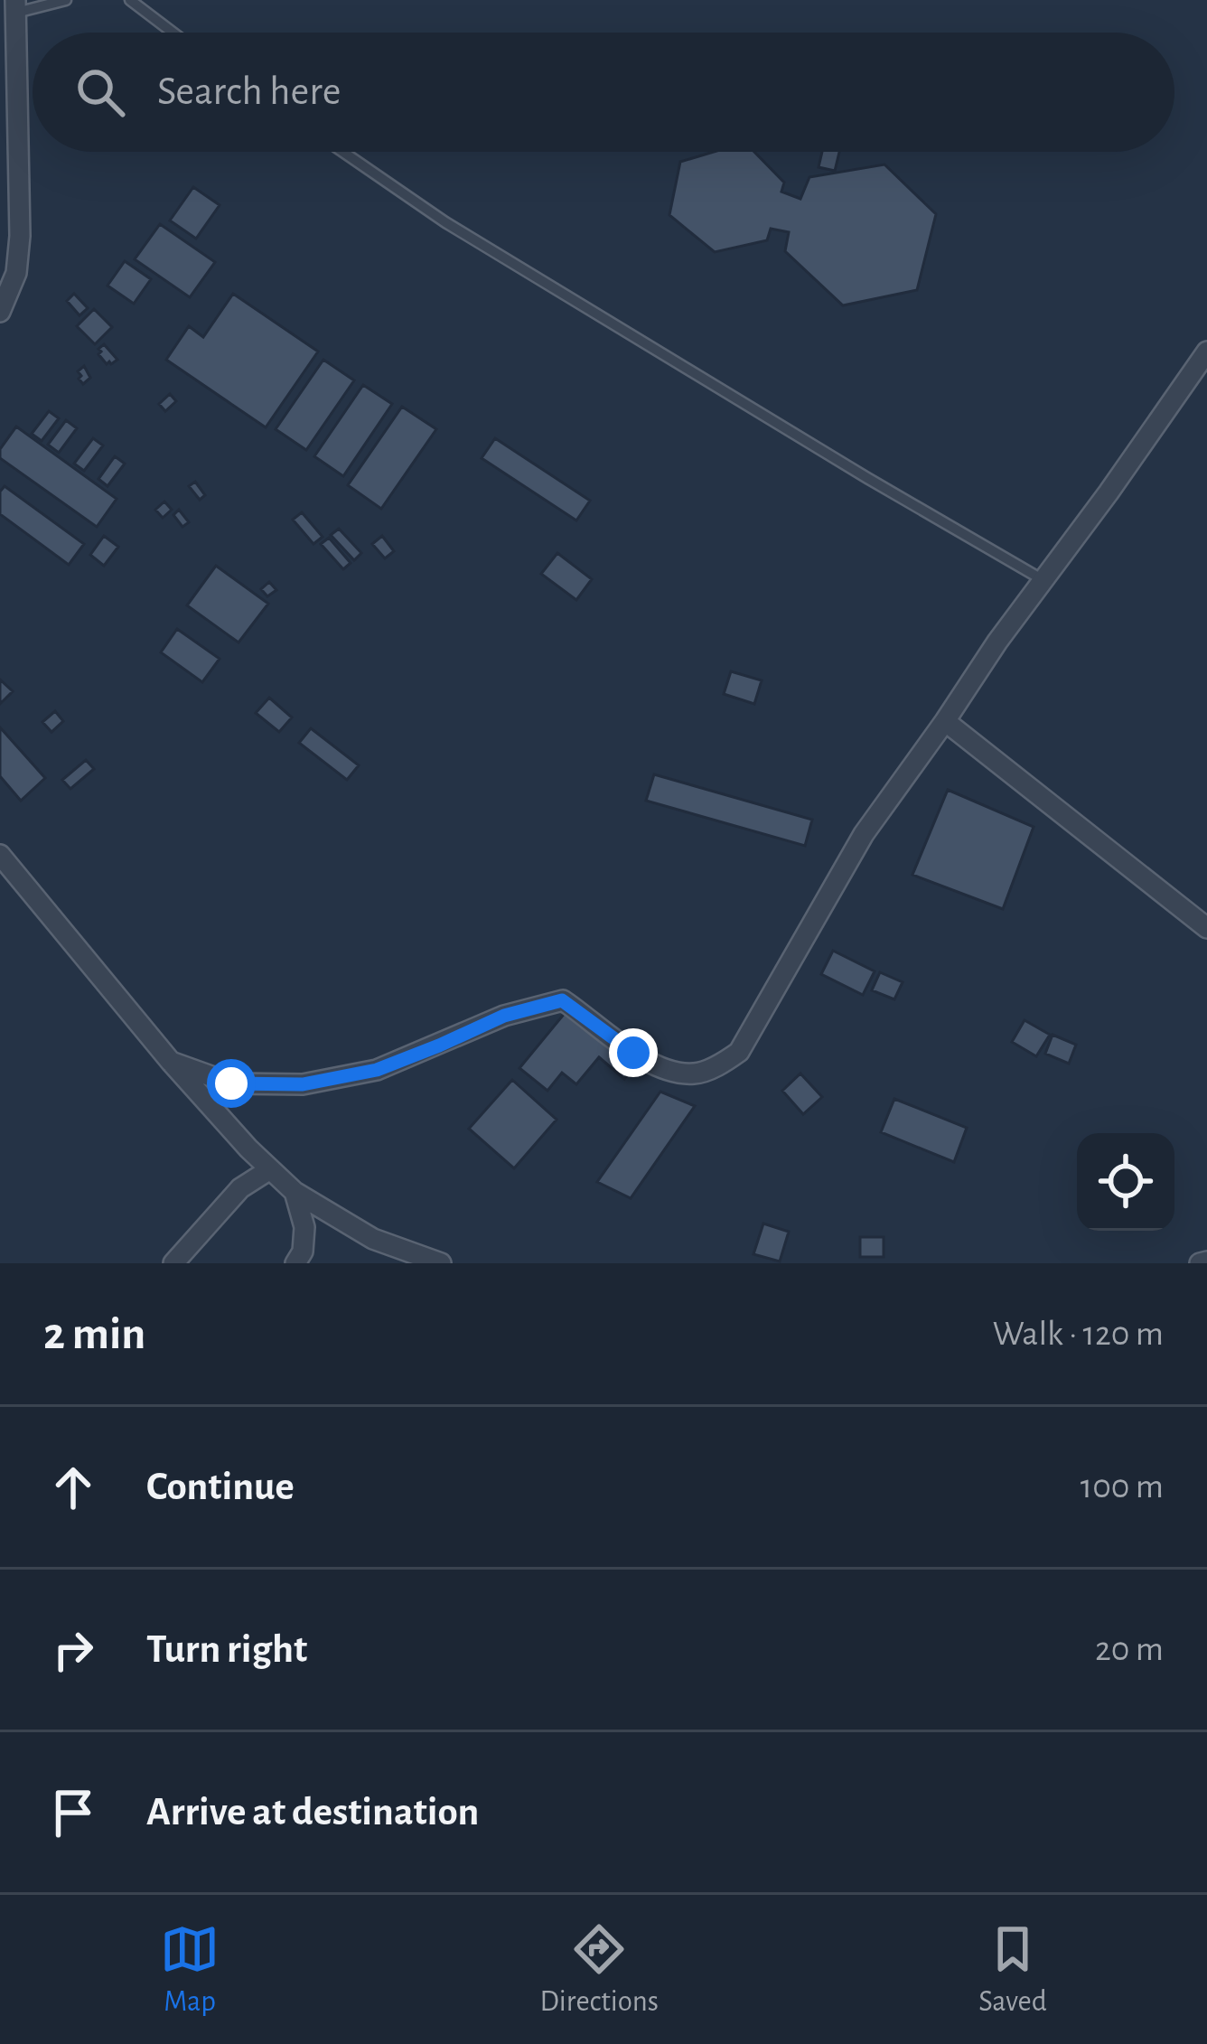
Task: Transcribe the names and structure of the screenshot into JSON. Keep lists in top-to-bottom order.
{
  "page": {
    "search": "Search here",
    "heading": ["2 min", "Walk · 120 m"],
    "list": [
      ["Continue", "100 m"],
      ["Turn right", "20 m"],
      "Arrive at destination"
    ],
    "nav": ["Map", "Directions", "Saved"]
  }
}
